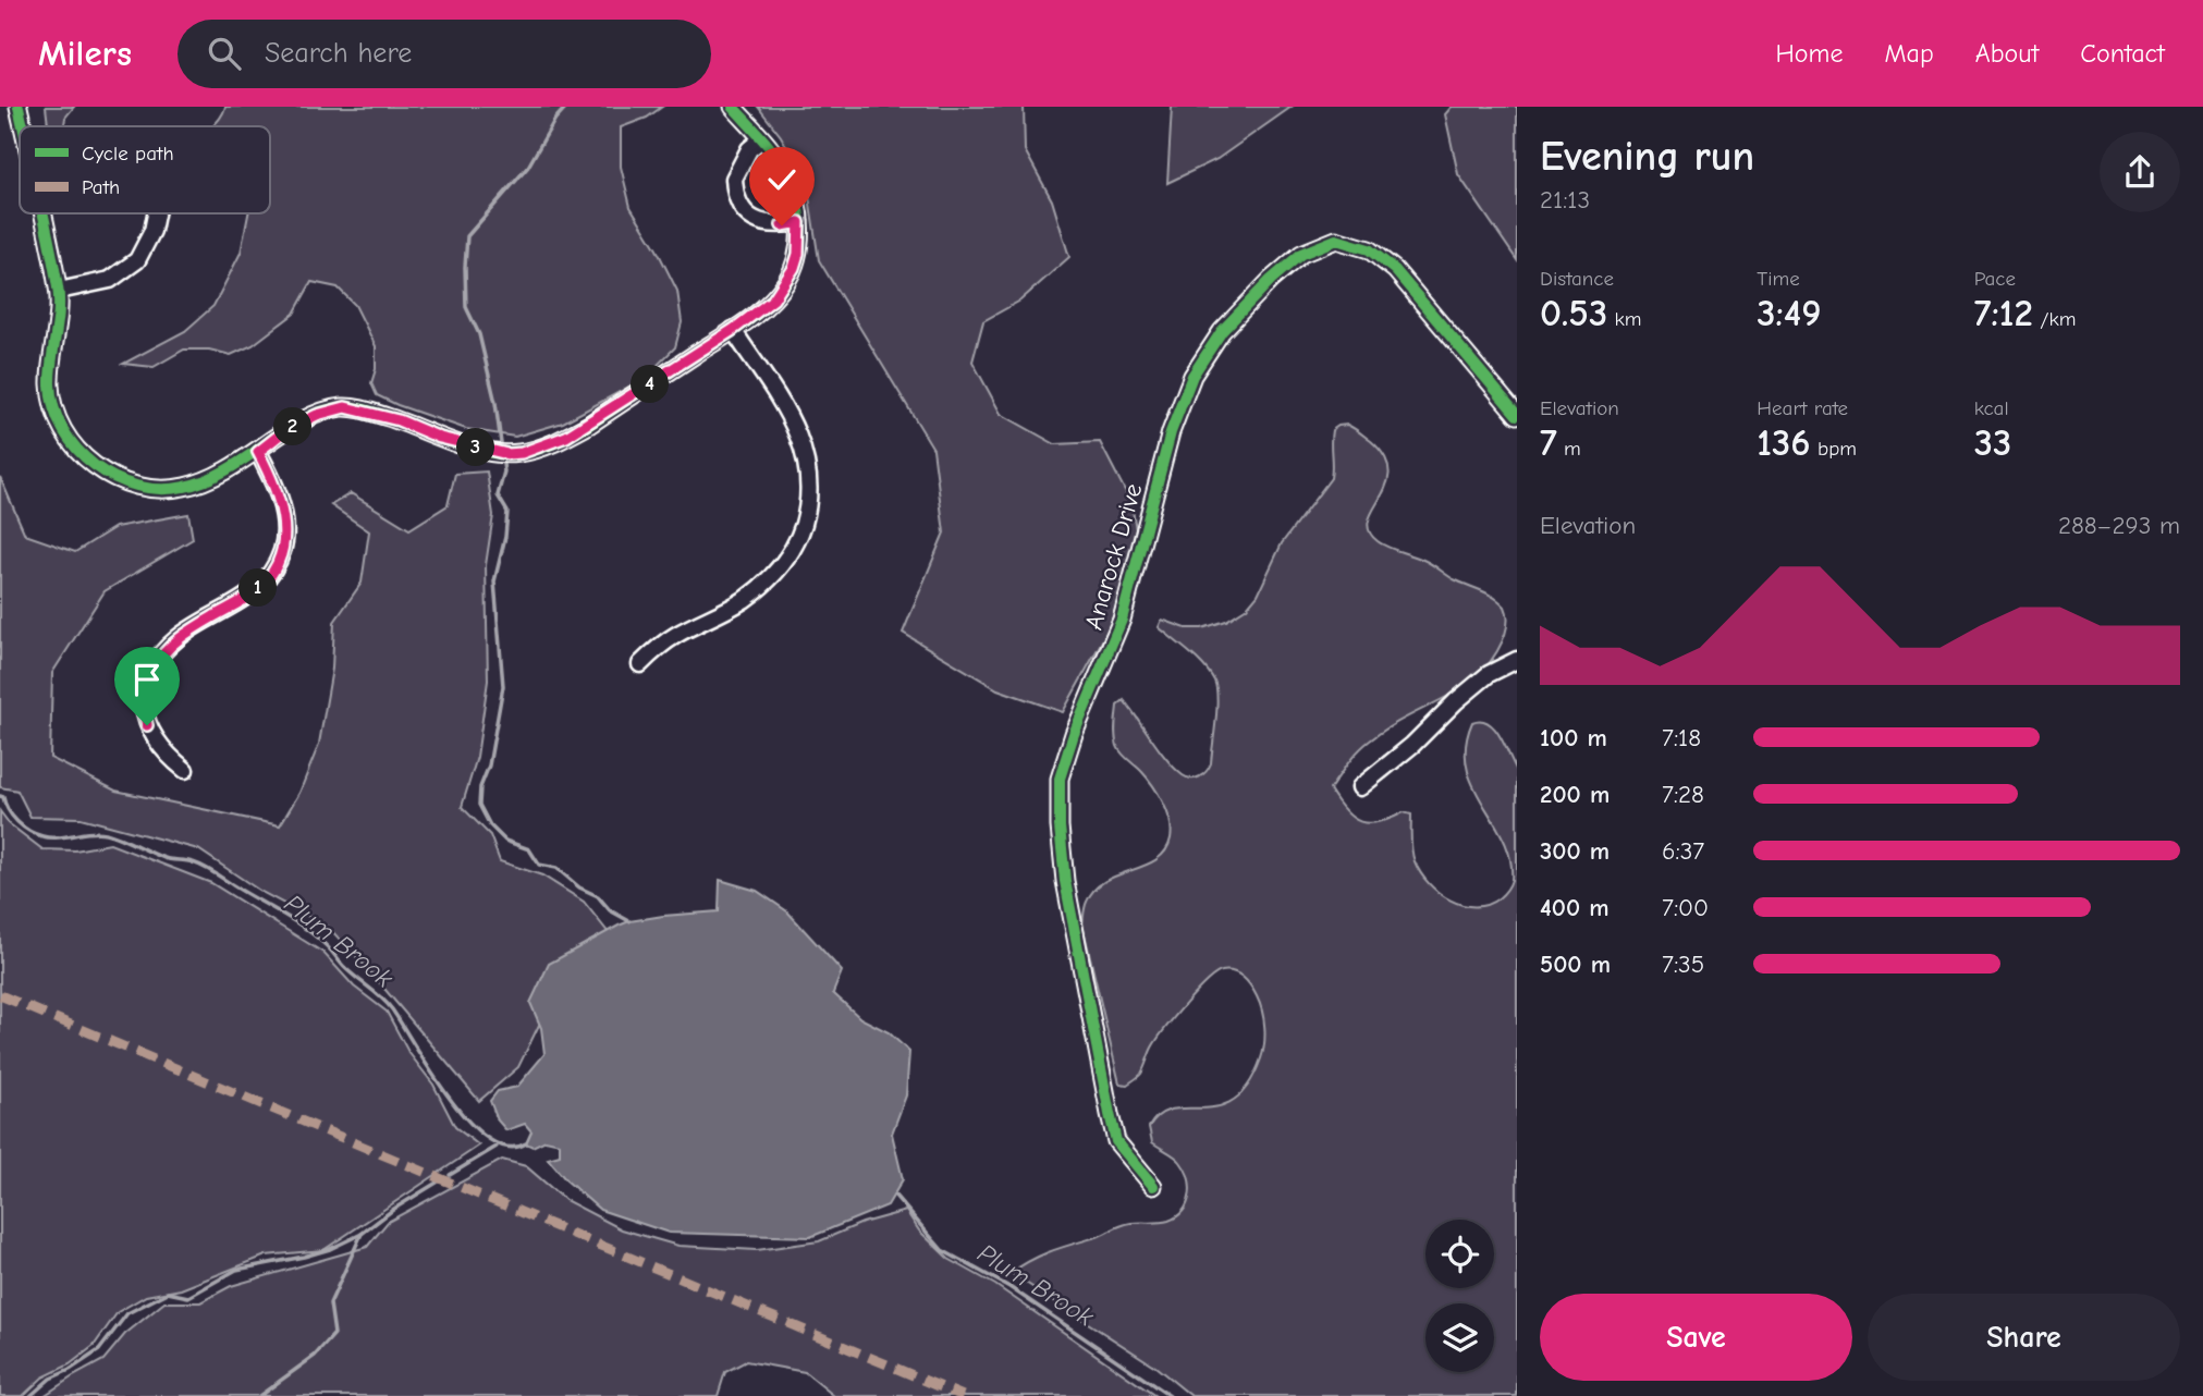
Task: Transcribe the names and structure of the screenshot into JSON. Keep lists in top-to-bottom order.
{
  "streets": {
    "street": ["Anarock Drive"]
  },
  "water": ["Plum Brook"],
  "legend": ["Cycle path", "Path"],
  "page": {
    "header": "Milers",
    "search": "Search here",
    "nav": [
      "Home",
      "Map",
      "About",
      "Contact"
    ],
    "heading": ["Evening run", "21:13"],
    "stats": [
      ["Distance", "0.53 km"],
      ["Time", "3:49"],
      ["Pace", "7:12 /km"],
      ["Elevation", "7 m"],
      ["Heart rate", "136 bpm"],
      ["kcal", "33"]
    ],
    "pins": [
      "4",
      "2",
      "3",
      "1"
    ],
    "chart": ["Elevation", "288–293 m"],
    "list": [
      {
        "name": "100 m",
        "note": "7:18"
      },
      {
        "name": "200 m",
        "note": "7:28"
      },
      {
        "name": "300 m",
        "note": "6:37"
      },
      {
        "name": "400 m",
        "note": "7:00"
      },
      {
        "name": "500 m",
        "note": "7:35"
      }
    ],
    "buttons": ["Save", "Share"]
  }
}
